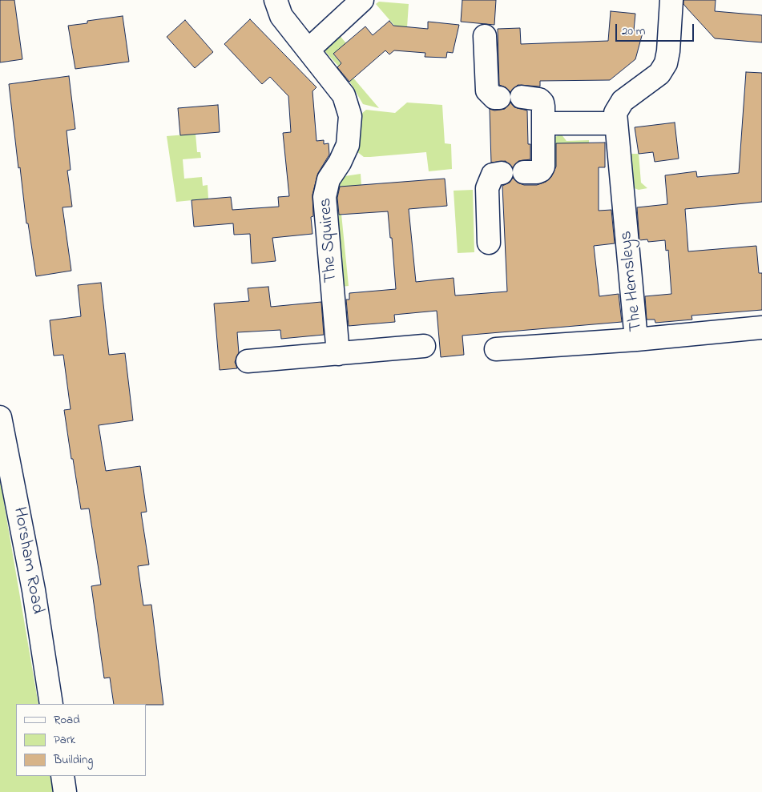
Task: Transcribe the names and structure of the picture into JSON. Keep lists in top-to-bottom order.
{
  "streets": {
    "street": ["The Squires", "The Hemsleys", "Horsham Road"]
  },
  "legend": ["Road", "Park", "Building"],
  "scale_bar": "20 m"
}
